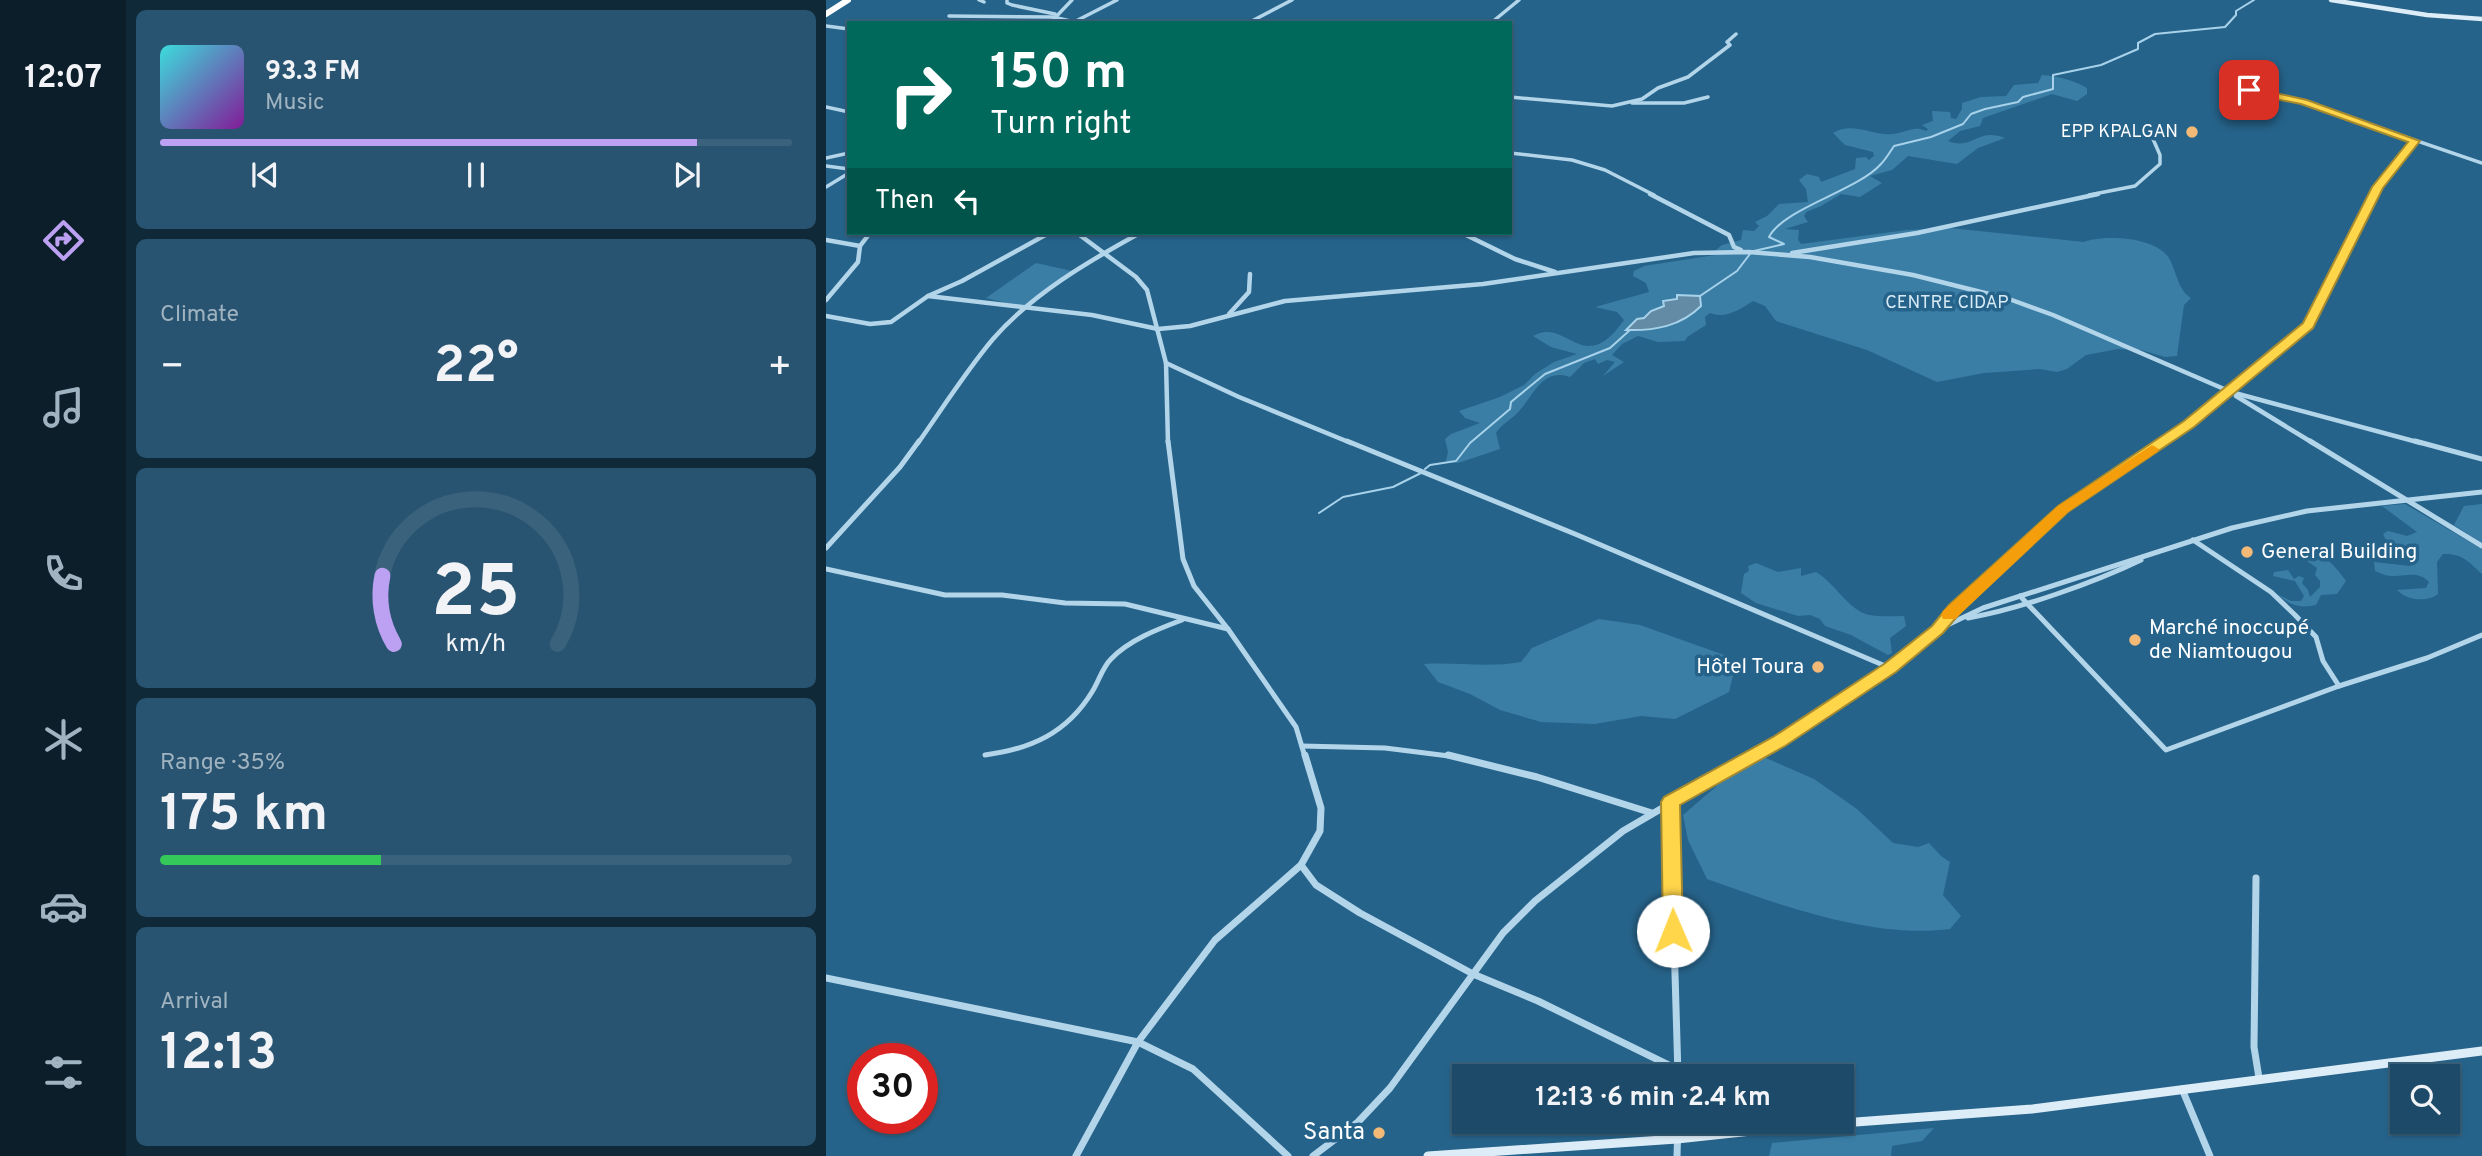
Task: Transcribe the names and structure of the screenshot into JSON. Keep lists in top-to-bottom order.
{
  "parks": ["CENTRE CIDAP"],
  "places": [
    "EPP KPALGAN",
    "General Building",
    "Marché inoccupé de Niamtougou",
    "Hôtel Toura",
    "Santa"
  ],
  "page": {
    "tabs": "12:07",
    "turn": ["150 m", "Turn right"],
    "song": ["93.3 FM", "Music"],
    "then": "Then",
    "tile": [
      "Climate",
      ["Range · 35%", "175 km"],
      ["Arrival", "12:13"]
    ],
    "heat": ["−", "22°", "+"],
    "limit": "30",
    "trip": "12:13 · 6 min · 2.4 km",
    "gauge": ["25", "km/h"]
  }
}
